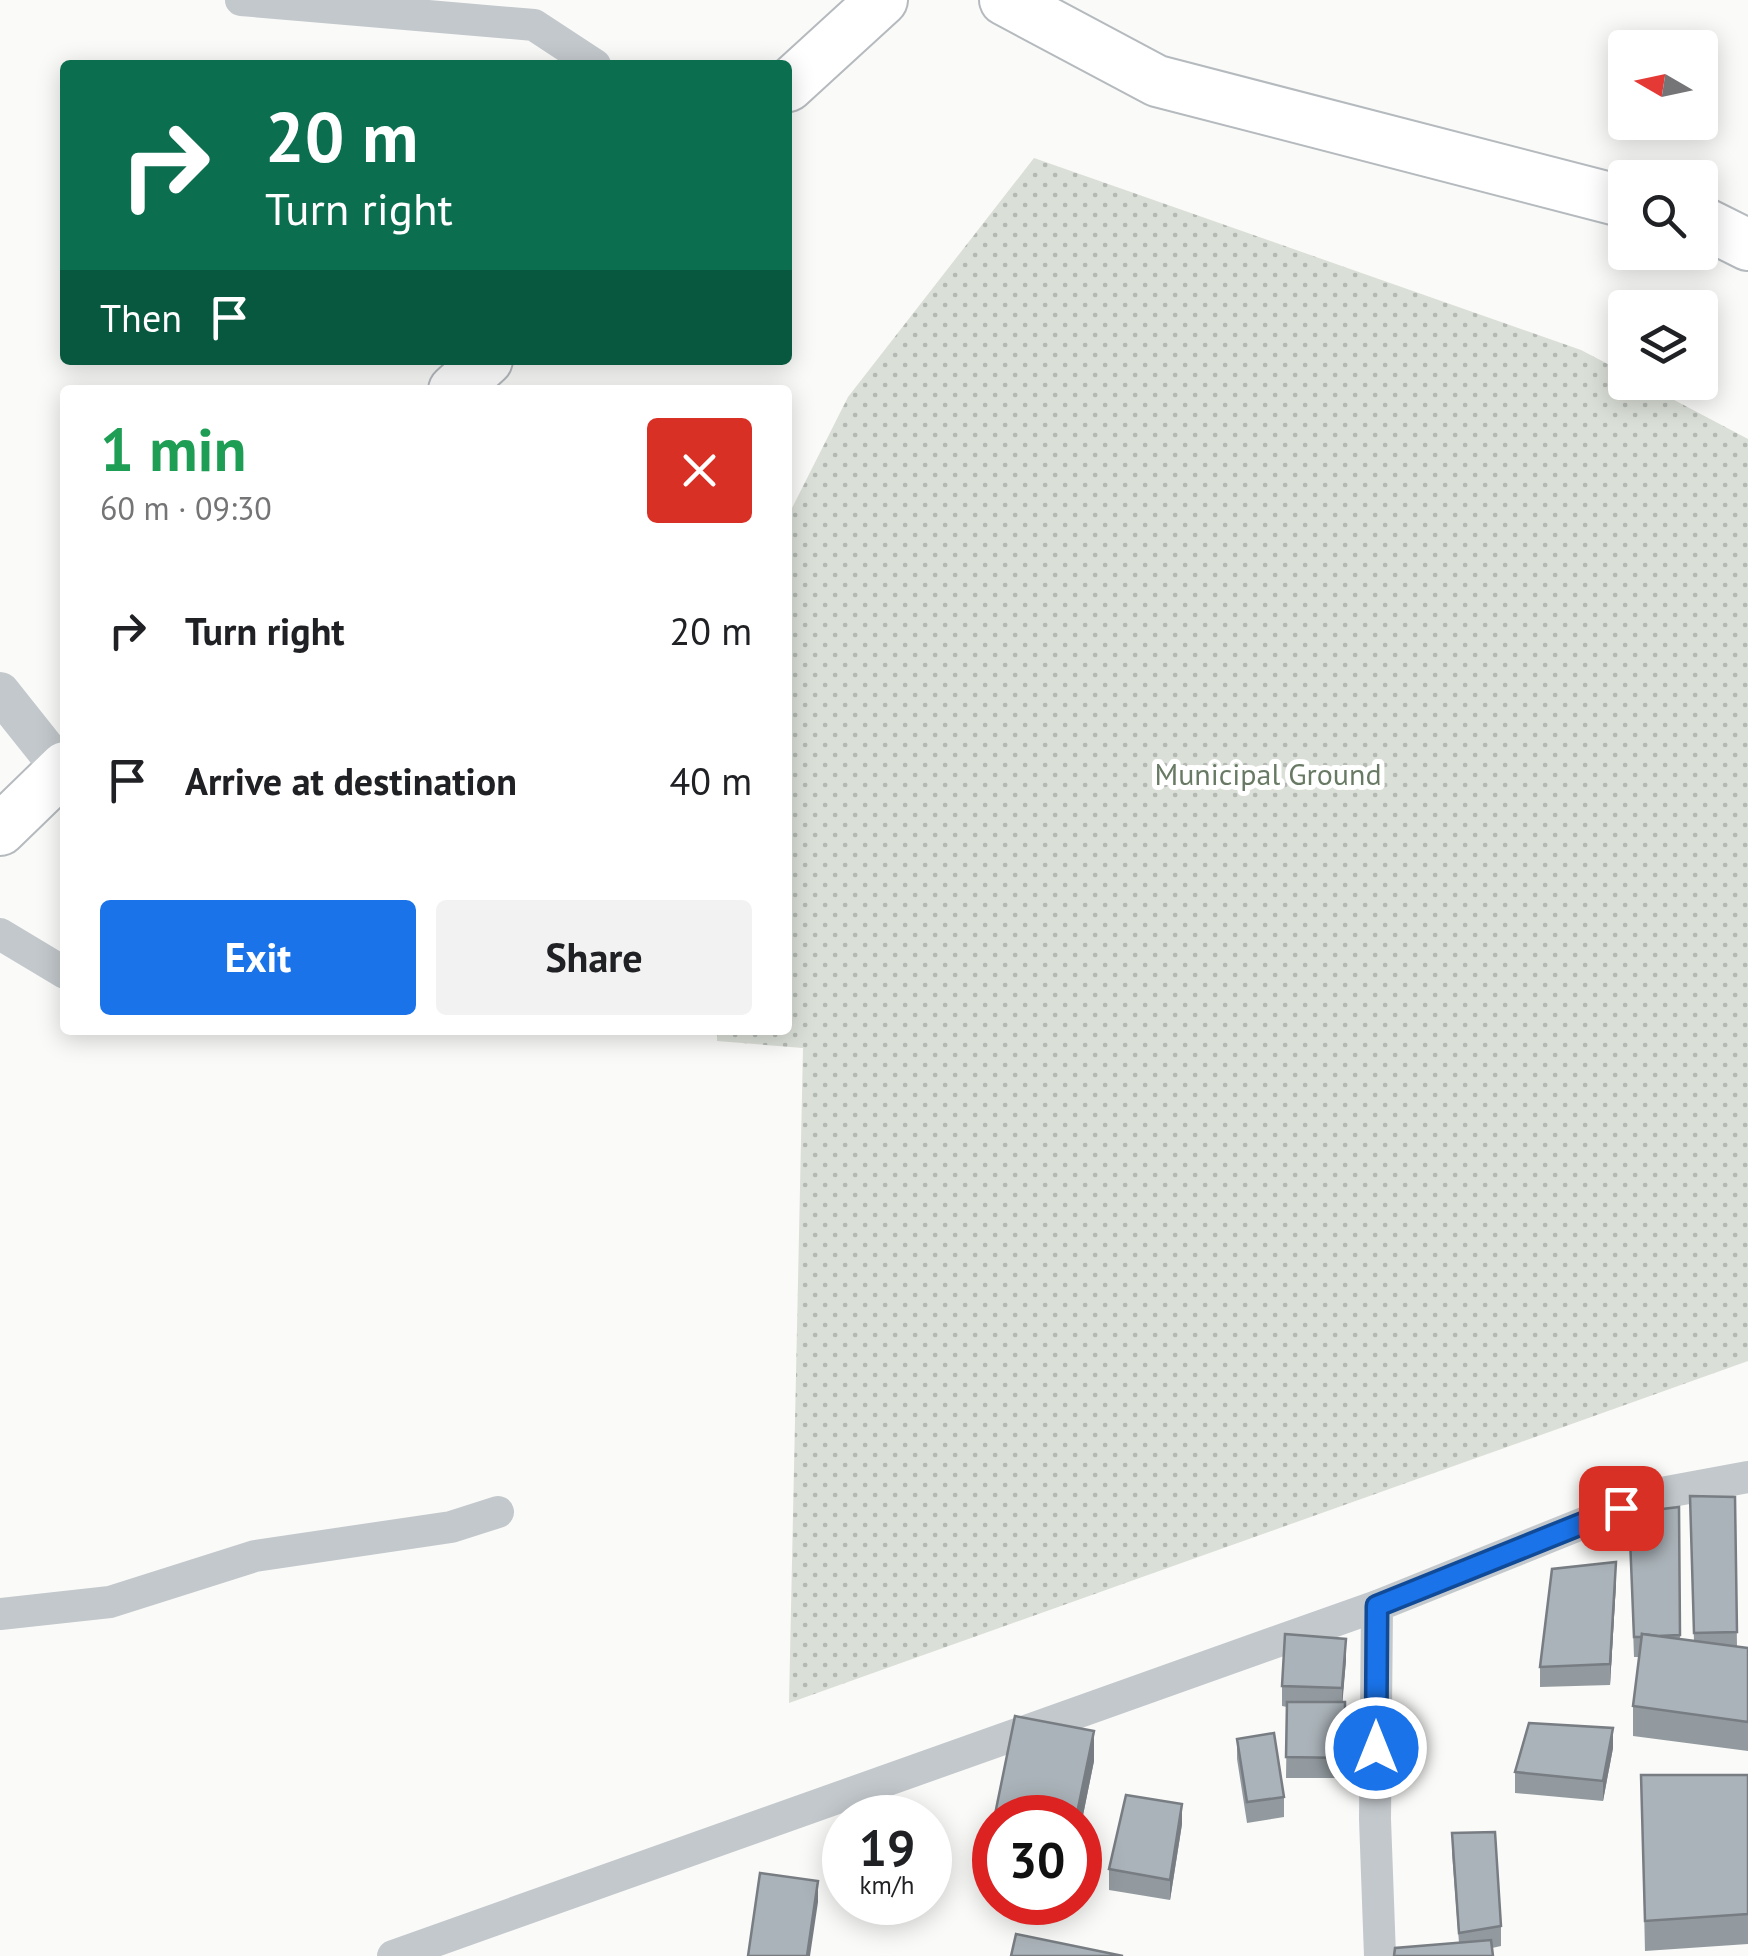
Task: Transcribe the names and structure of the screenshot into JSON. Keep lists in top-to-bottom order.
{
  "parks": ["Municipal Ground"],
  "north": "left",
  "page": {
    "turn": ["20 m", "Turn right"],
    "then": "Then",
    "heading": ["1 min", "60 m · 09:30"],
    "list": [
      {
        "name": "Turn right",
        "value": "20 m"
      },
      {
        "name": "Arrive at destination",
        "value": "40 m"
      }
    ],
    "buttons": ["Exit", "Share"],
    "speed": "19 km/h",
    "limit": "30"
  }
}
